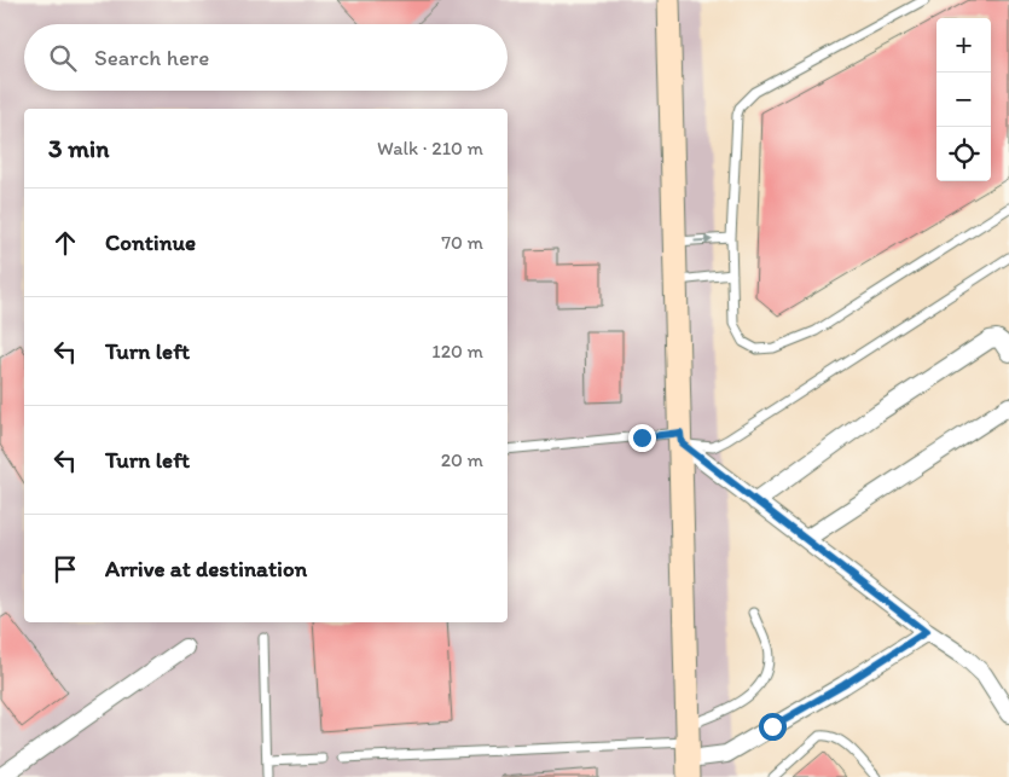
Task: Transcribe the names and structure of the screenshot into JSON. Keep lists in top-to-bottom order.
{
  "page": {
    "map_buttons": ["+", "−"],
    "search": "Search here",
    "heading": ["3 min", "Walk · 210 m"],
    "list": [
      ["Continue", "70 m"],
      ["Turn left", "120 m"],
      ["Turn left", "20 m"],
      "Arrive at destination"
    ]
  }
}
